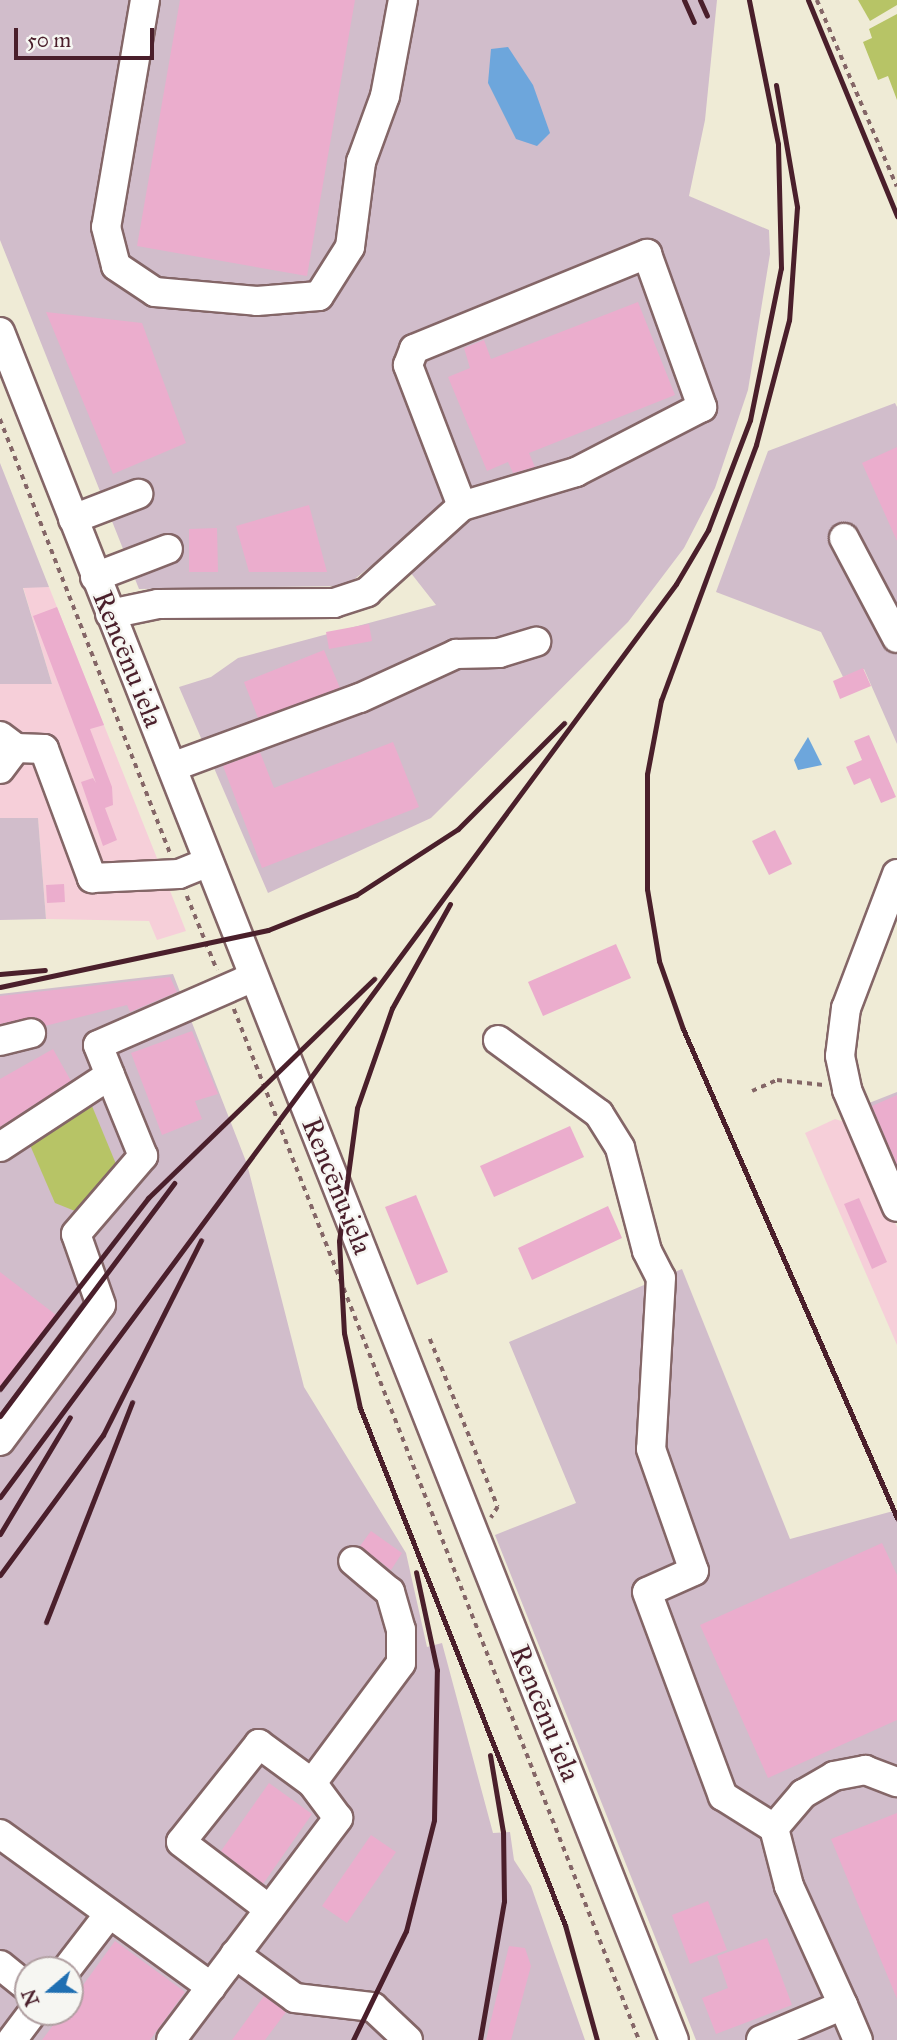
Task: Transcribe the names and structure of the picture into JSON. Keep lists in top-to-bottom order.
{
  "streets": {
    "street": ["Rencēnu iela"]
  },
  "scale_bar": "50 m",
  "north": "left"
}
